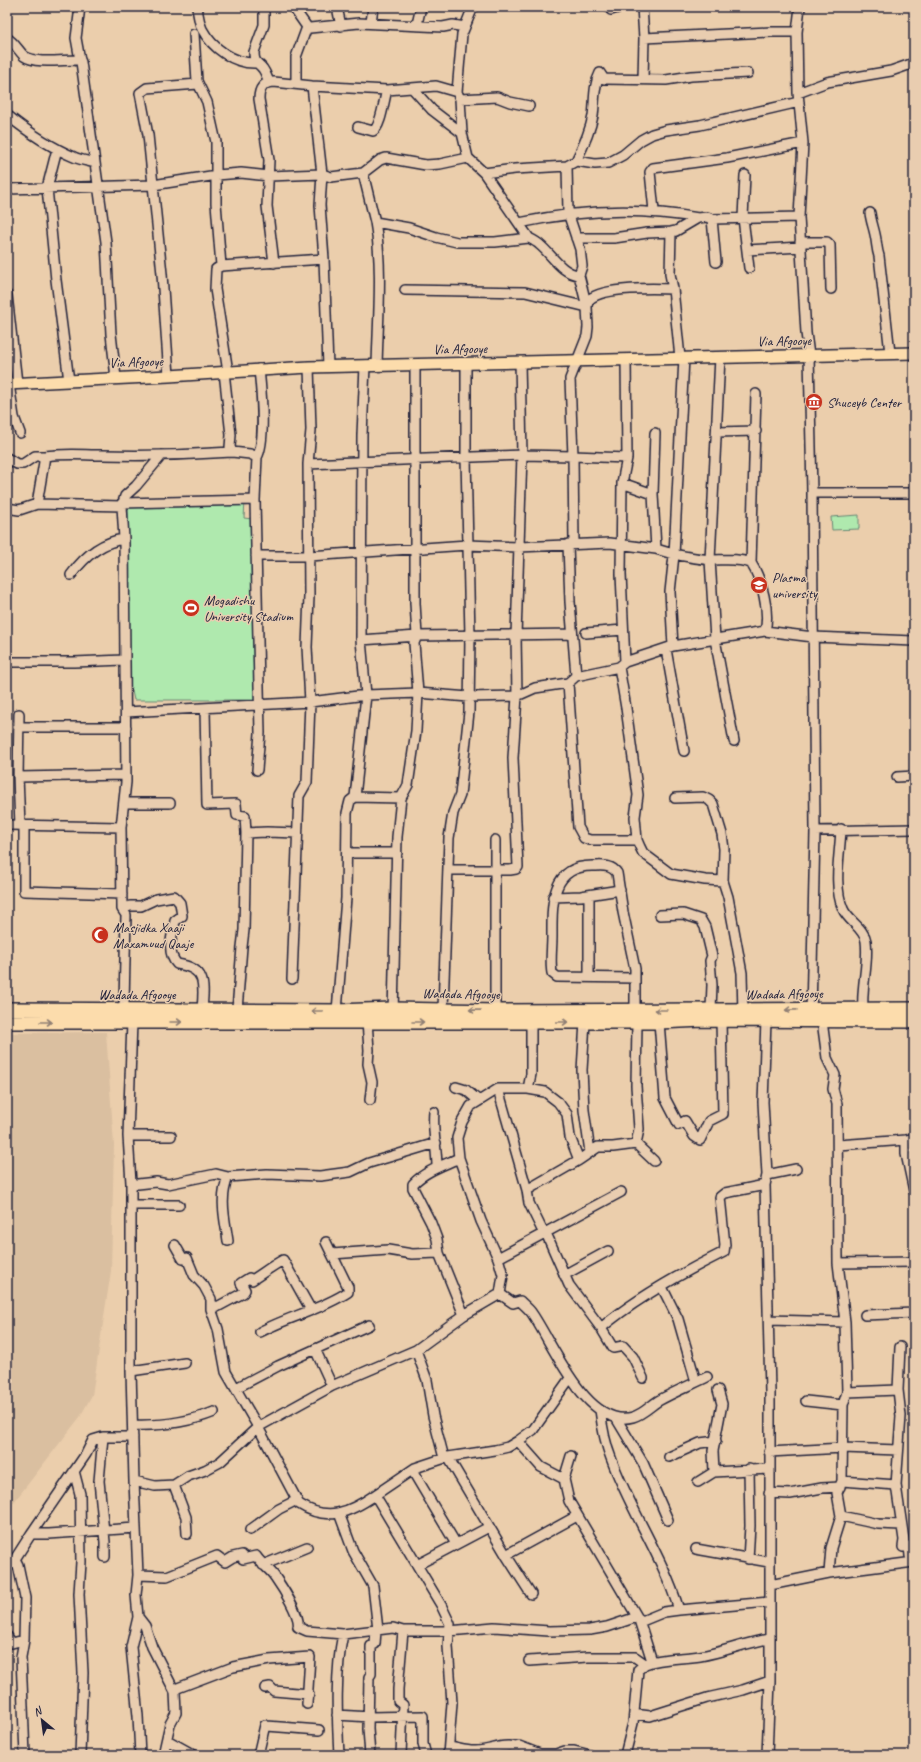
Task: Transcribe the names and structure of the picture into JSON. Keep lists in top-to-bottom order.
{
  "streets": {
    "highway": ["Wadada Afgooye"],
    "main road": ["Via Afgooye"]
  },
  "places": {
    "museum": ["Shuceyb Center"],
    "school or university": ["Plasma university"],
    "sports": ["Mogadishu University Stadium"],
    "mosque": ["Masjidka Xaaji Maxamuud Qaaje"]
  },
  "north": "top left"
}
